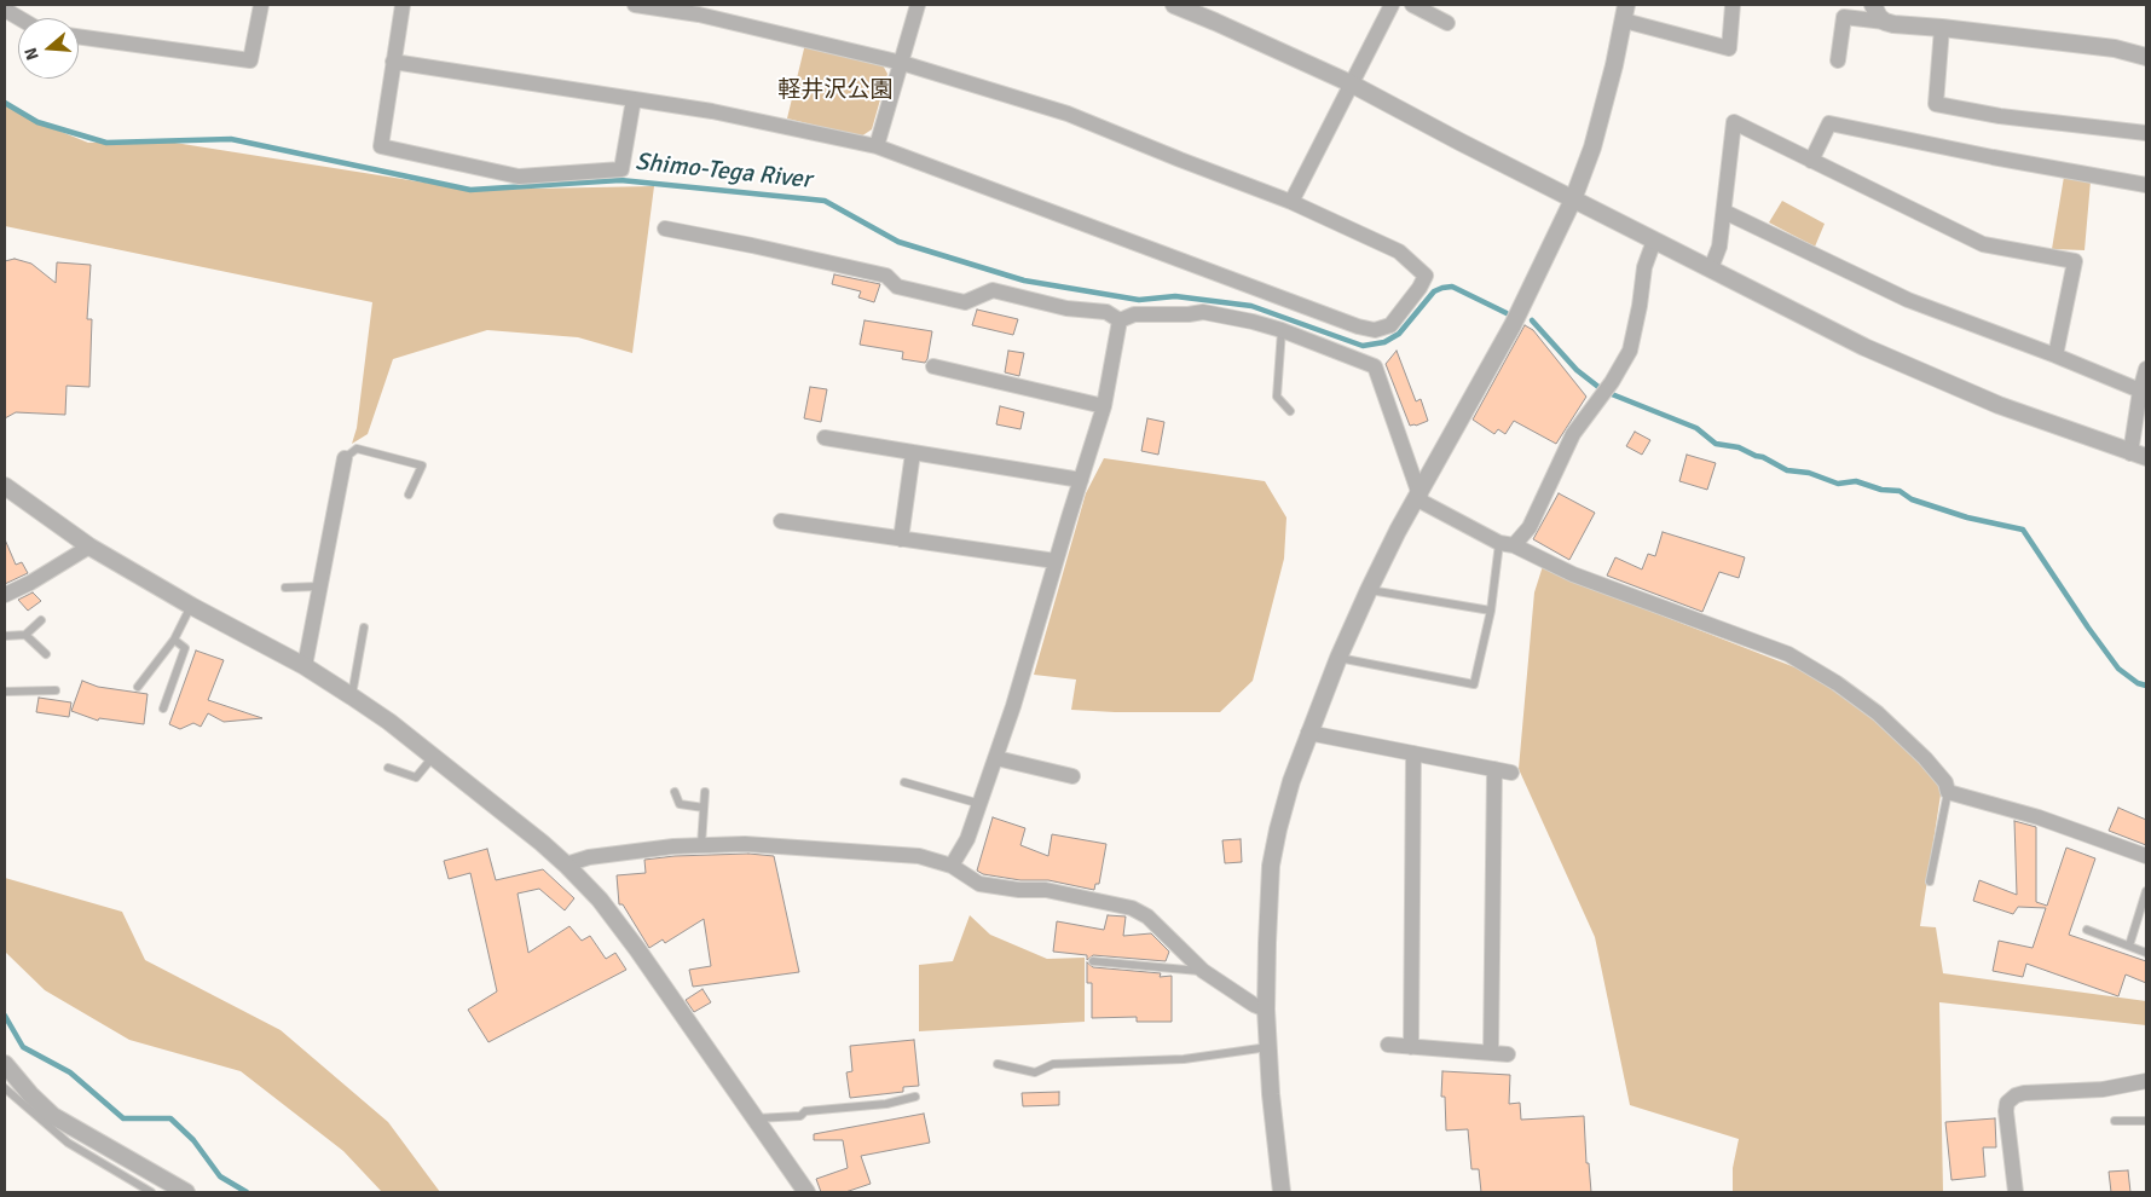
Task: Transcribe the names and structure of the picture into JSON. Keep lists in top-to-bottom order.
{
  "water": ["Shimo-Tega River"],
  "parks": ["軽井沢公園"],
  "north": "left"
}
